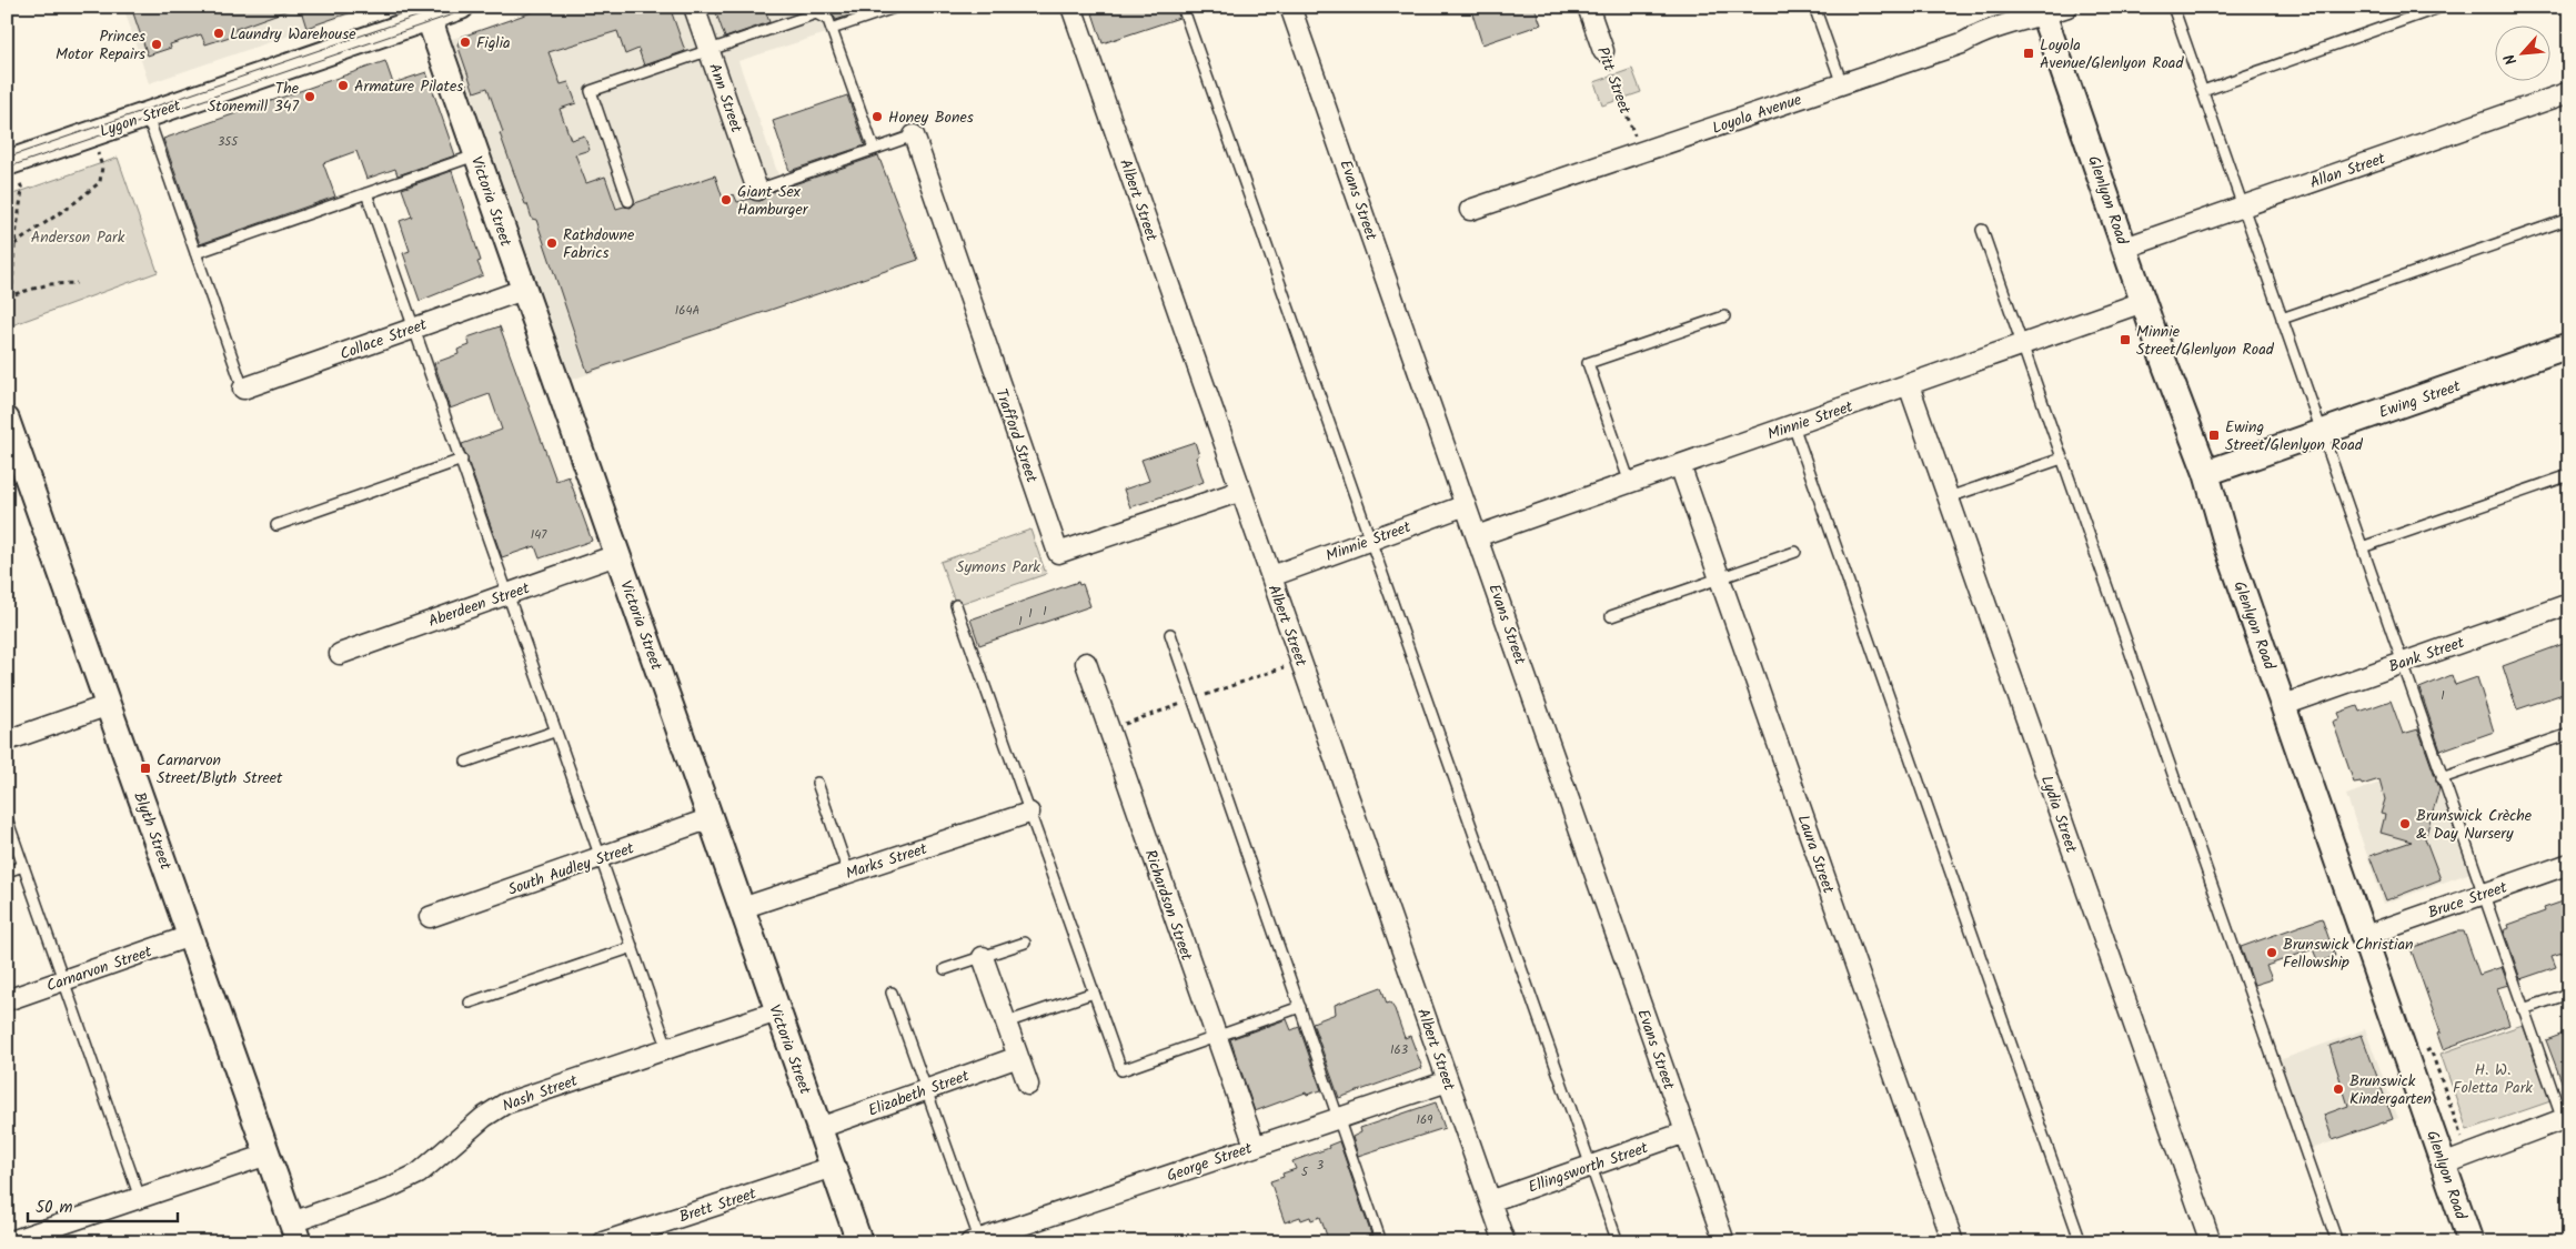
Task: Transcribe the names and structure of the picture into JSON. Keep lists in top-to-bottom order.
{
  "streets": {
    "street": [
      "Pitt Street",
      "Ann Street",
      "Loyola Avenue",
      "Lygon Street",
      "Allan Street",
      "Albert Street",
      "Evans Street",
      "Glenlyon Road",
      "Victoria Street",
      "Collace Street",
      "Ewing Street",
      "Minnie Street",
      "Trafford Street",
      "Aberdeen Street",
      "Bank Street",
      "Lydia Street",
      "Blyth Street",
      "Laura Street",
      "Marks Street",
      "South Audley Street",
      "Bruce Street",
      "Richardson Street",
      "Carnarvon Street",
      "Nash Street",
      "Elizabeth Street",
      "George Street",
      "Ellingsworth Street",
      "Brett Street"
    ]
  },
  "crossings": [
    ["Pitt Street", "Loyola Avenue"],
    ["Loyola Avenue", "Glenlyon Road"],
    ["Lygon Street", "Victoria Street"],
    ["Allan Street", "Glenlyon Road"],
    ["Albert Street", "Minnie Street"],
    ["Albert Street", "Trafford Street"],
    ["Albert Street", "George Street"],
    ["Albert Street", "Ellingsworth Street"],
    ["Evans Street", "Minnie Street"],
    ["Evans Street", "Ellingsworth Street"],
    ["Glenlyon Road", "Ewing Street"],
    ["Glenlyon Road", "Minnie Street"],
    ["Glenlyon Road", "Bank Street"],
    ["Glenlyon Road", "Bruce Street"],
    ["Victoria Street", "Collace Street"],
    ["Victoria Street", "Aberdeen Street"],
    ["Victoria Street", "Marks Street"],
    ["Victoria Street", "South Audley Street"],
    ["Victoria Street", "Nash Street"],
    ["Victoria Street", "Elizabeth Street"],
    ["Victoria Street", "Brett Street"],
    ["Minnie Street", "Lydia Street"],
    ["Minnie Street", "Laura Street"],
    ["Blyth Street", "Carnarvon Street"],
    ["Blyth Street", "Nash Street"],
    ["Richardson Street", "George Street"]
  ],
  "parks": ["Anderson Park", "Symons Park", "H. W. Foletta Park"],
  "places": {
    "other": [
      "Laundry Warehouse",
      "Figlia",
      "Princes Motor Repairs",
      "Armature Pilates",
      "The Stonemill 347",
      "Honey Bones",
      "Giant Sex Hamburger",
      "Rathdowne Fabrics",
      "Brunswick Crèche & Day Nursery",
      "Brunswick Christian Fellowship",
      "Brunswick Kindergarten"
    ],
    "transit": [
      "Loyola Avenue/Glenlyon Road",
      "Minnie Street/Glenlyon Road",
      "Ewing Street/Glenlyon Road",
      "Carnarvon Street/Blyth Street"
    ]
  },
  "house_numbers": [
    "355",
    "164A",
    "147",
    "1",
    "1",
    "1",
    "1",
    "163",
    "169",
    "3",
    "5"
  ],
  "scale_bar": "50 m",
  "north": "bottom left"
}
